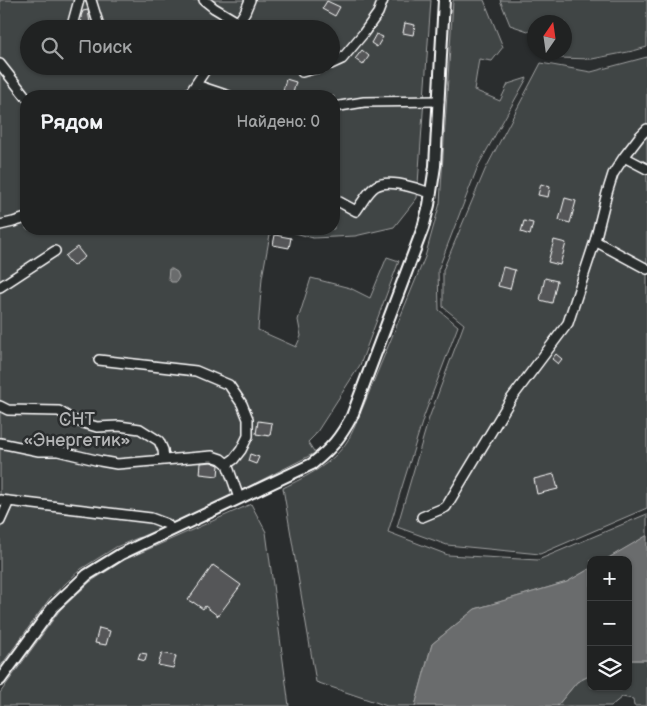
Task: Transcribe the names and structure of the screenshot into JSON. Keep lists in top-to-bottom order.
{
  "parks": ["СНТ «Энергетик»"],
  "north": "top",
  "page": {
    "search": "Поиск",
    "heading": ["Рядом", "Найдено: 0"],
    "map_buttons": ["+", "−"]
  }
}
